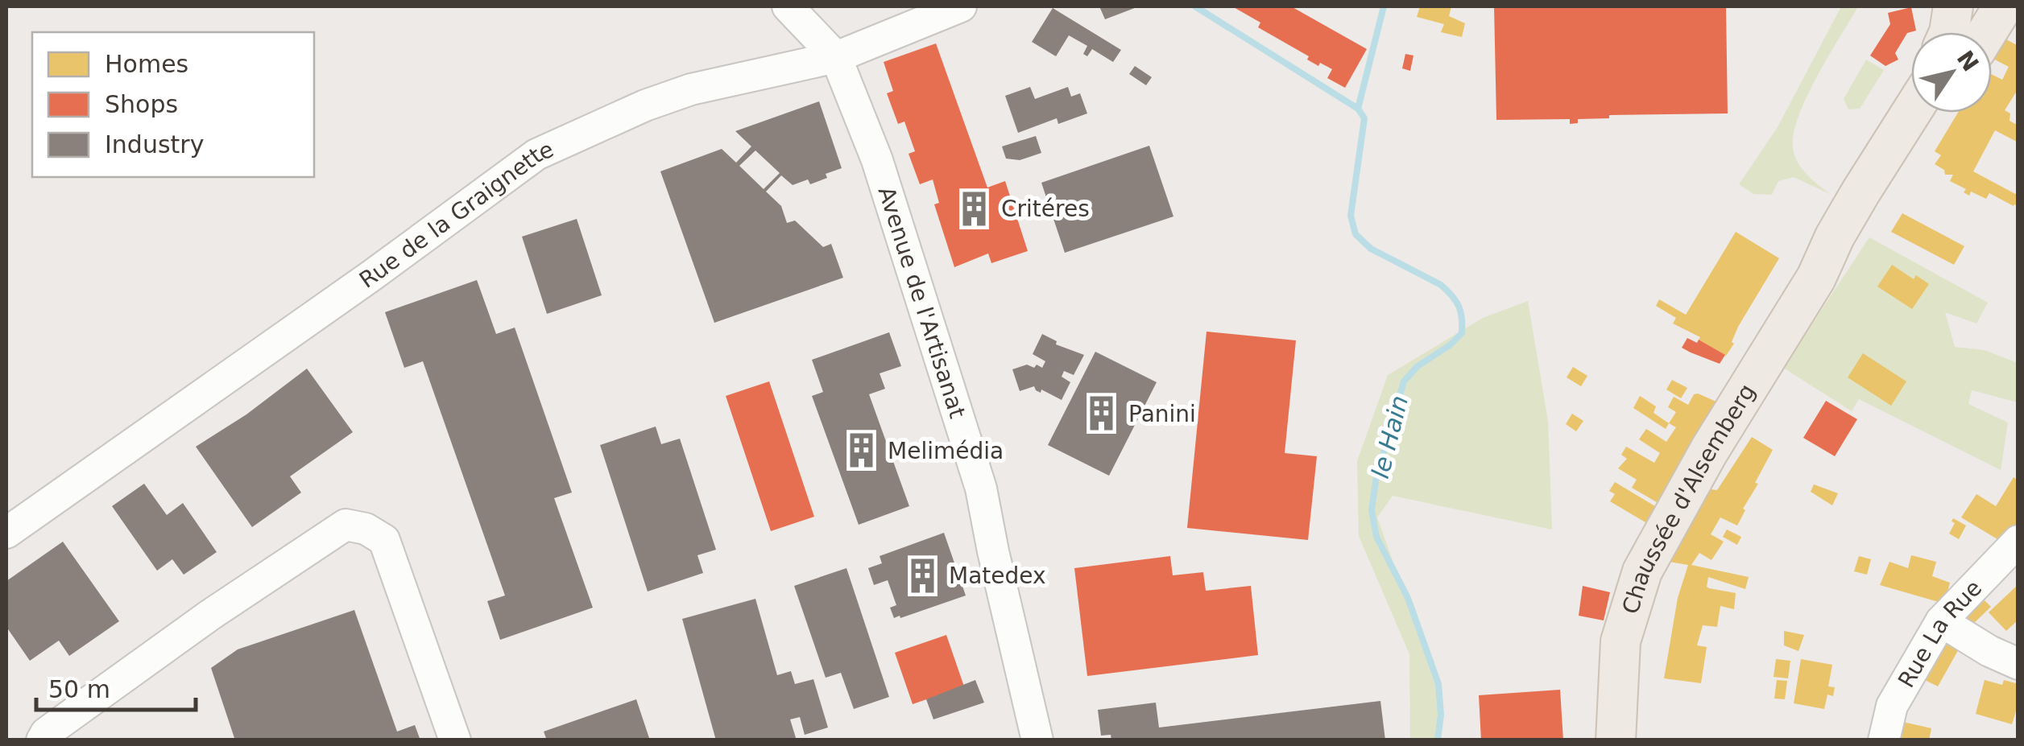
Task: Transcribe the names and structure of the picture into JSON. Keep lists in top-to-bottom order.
{
  "streets": {
    "main road": ["Chaussée d'Alsemberg"],
    "street": ["Rue de la Graignette", "Avenue de l'Artisanat", "Rue La Rue"]
  },
  "crossings": [
    ["Rue de la Graignette", "Avenue de l'Artisanat"]
  ],
  "water": ["le Hain"],
  "places": {
    "building": [
      "Critéres",
      "Panini",
      "Melimédia",
      "Matedex"
    ]
  },
  "legend": ["Homes", "Shops", "Industry"],
  "scale_bar": "50 m",
  "north": "top right"
}
